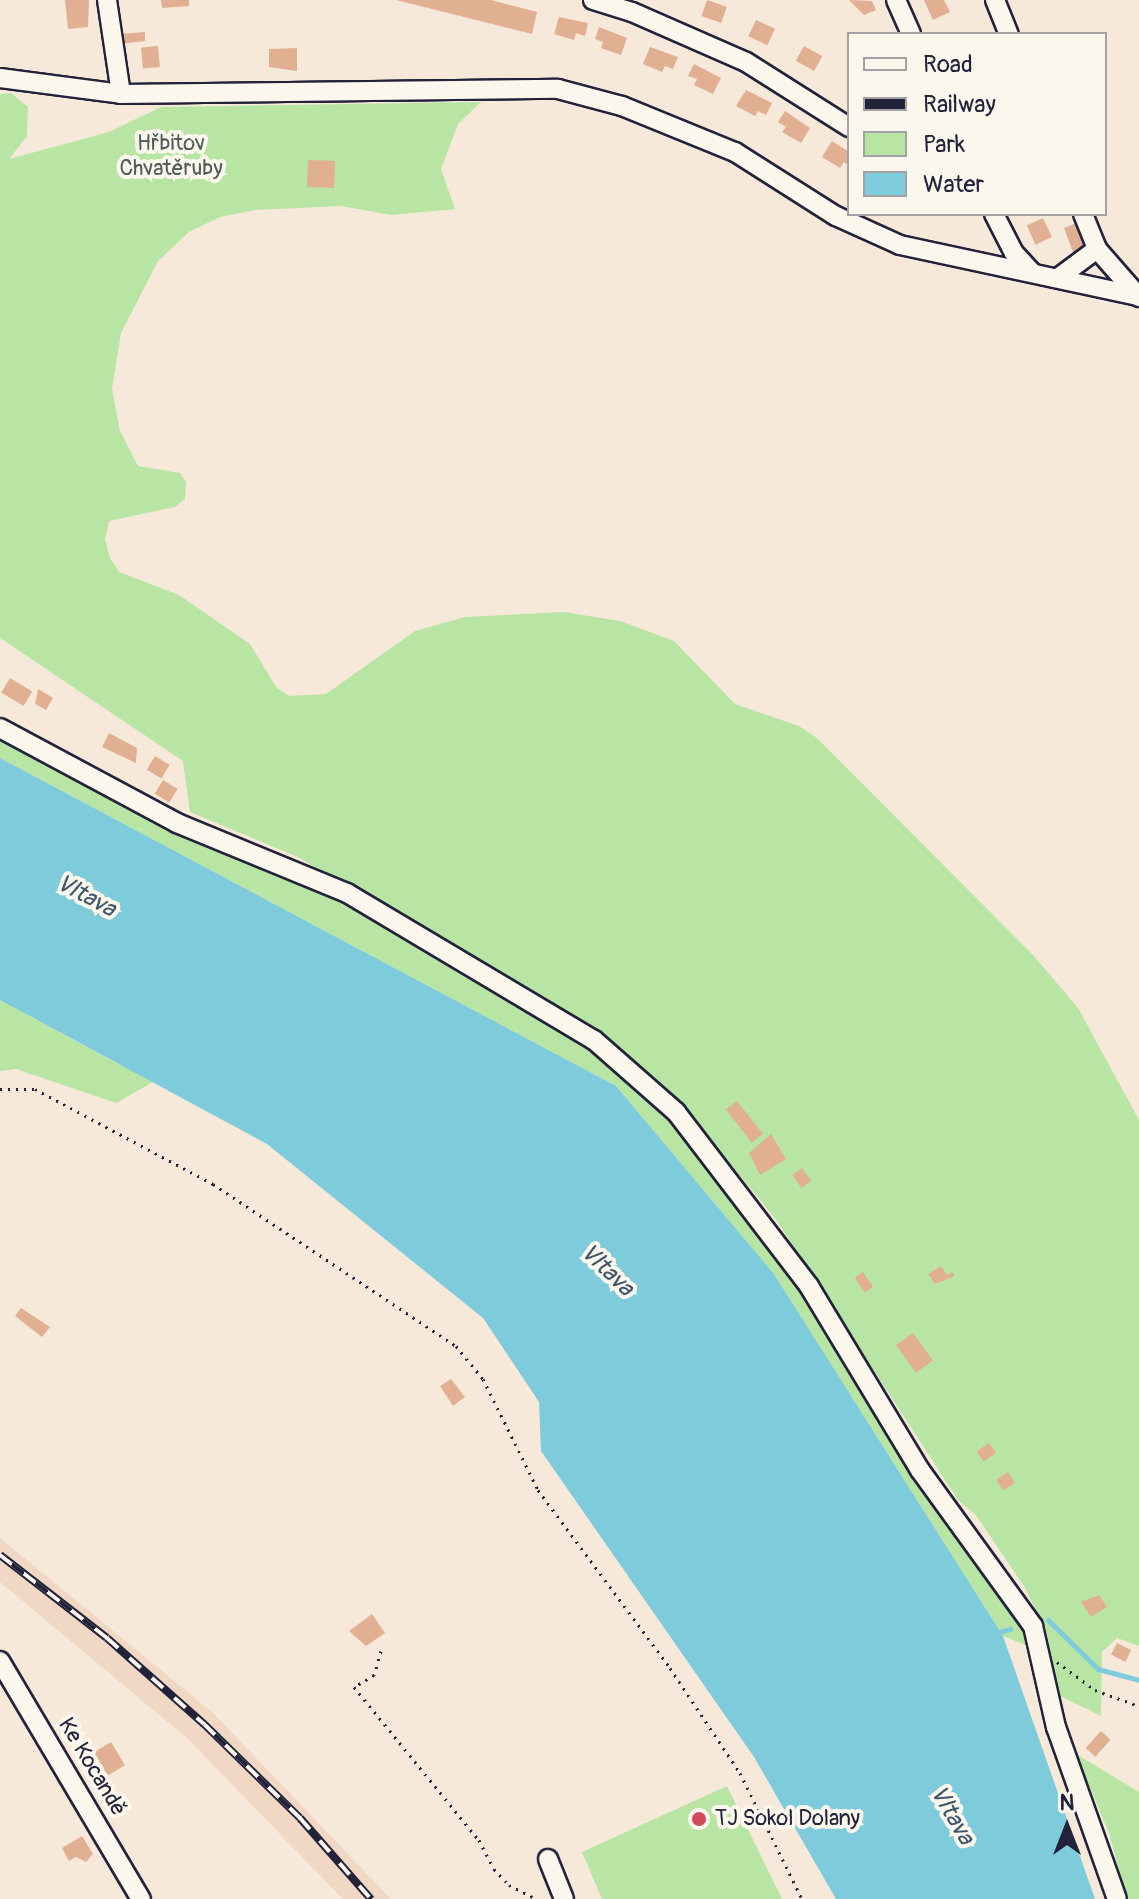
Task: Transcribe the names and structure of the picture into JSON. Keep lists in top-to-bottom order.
{
  "streets": {
    "street": ["Ke Kocandě"]
  },
  "water": ["Vltava"],
  "parks": ["Hřbitov Chvatěruby"],
  "places": ["TJ Sokol Dolany"],
  "legend": [
    "Road",
    "Railway",
    "Park",
    "Water"
  ],
  "north": "top"
}
